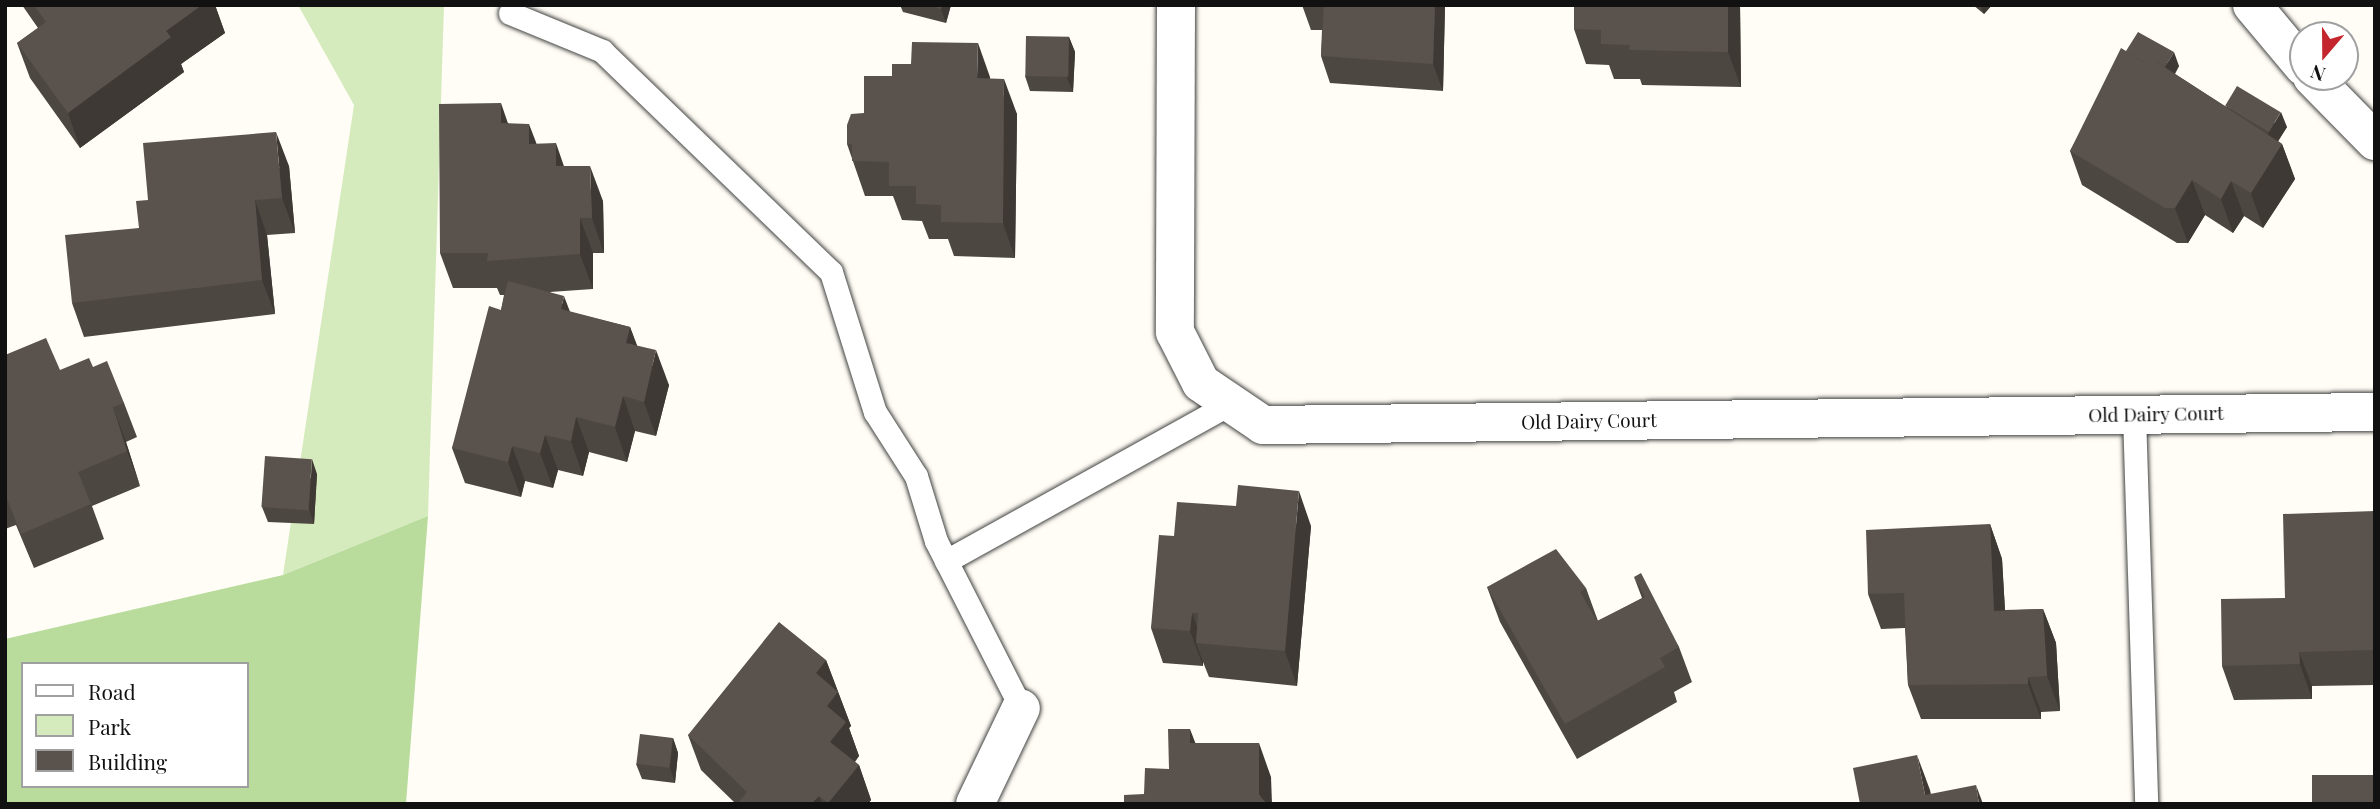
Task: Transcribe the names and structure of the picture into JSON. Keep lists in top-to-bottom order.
{
  "streets": {
    "street": ["Old Dairy Court"]
  },
  "legend": ["Road", "Park", "Building"],
  "north": "bottom"
}
